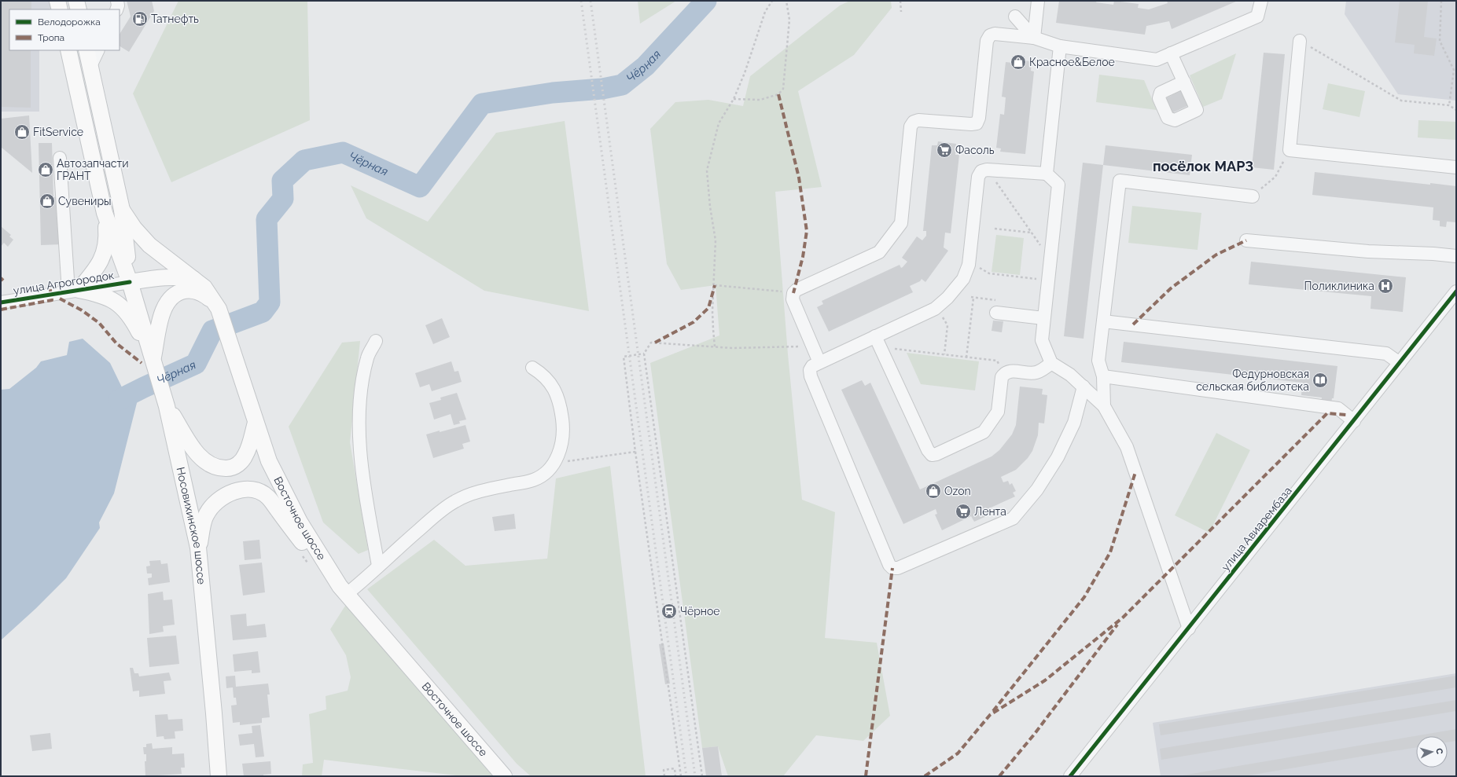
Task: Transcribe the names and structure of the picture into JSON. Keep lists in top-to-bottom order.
{
  "streets": {
    "main road": ["Восточное шоссе", "Носовихинское шоссе"],
    "street": ["улица Агрогородок", "улица Авиарембаза"]
  },
  "crossings": [
    ["улица Агрогородок", "Носовихинское шоссе"]
  ],
  "districts": ["посёлок МАРЗ"],
  "water": ["Чёрная"],
  "places": {
    "fuel station": ["Татнефть"],
    "shop": [
      "Красное&Белое",
      "FitService",
      "Автозапчасти ГРАНТ",
      "Сувениры",
      "Ozon"
    ],
    "supermarket": ["Фасоль", "Лента"],
    "hospital": ["Поликлиника"],
    "library": ["Федурновская сельская библиотека"],
    "station": ["Чёрное"]
  },
  "legend": ["Велодорожка", "Тропа"],
  "north": "right"
}
